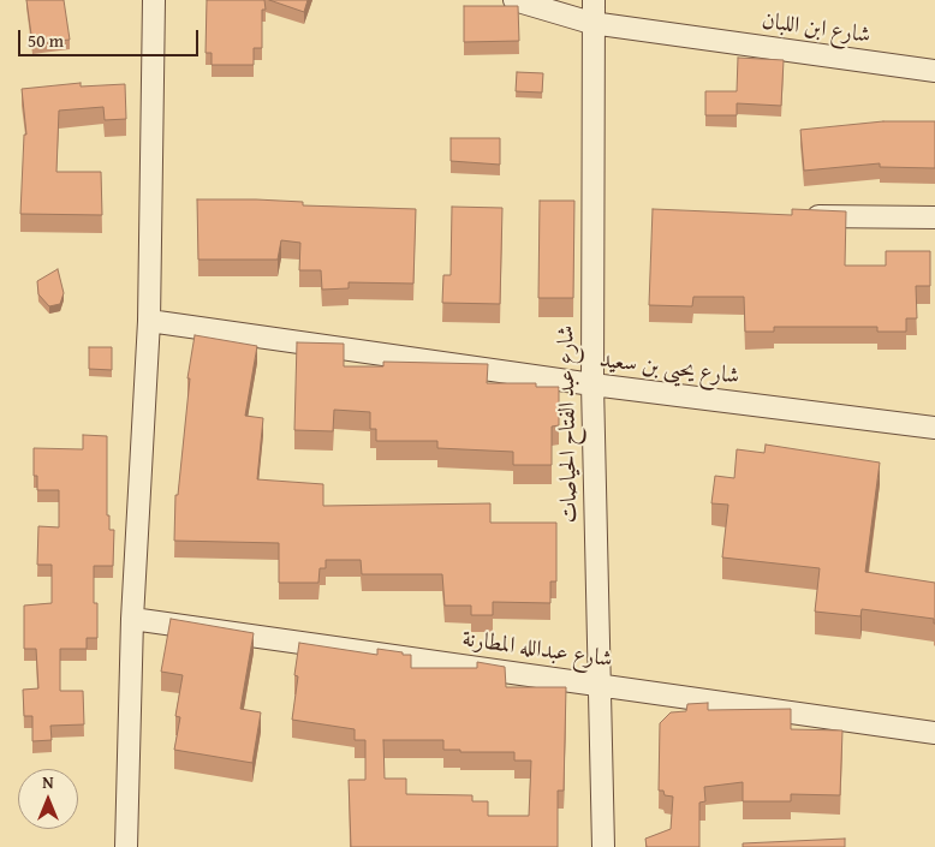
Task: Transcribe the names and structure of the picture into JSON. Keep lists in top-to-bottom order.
{
  "streets": {
    "street": [
      "شارع ابن اللبان",
      "شارع يحيى بن سعيد",
      "شارع عبد الفتاح الحياصات",
      "شارع عبدالله المطارنة"
    ]
  },
  "crossings": [
    ["شارع ابن اللبان", "شارع عبد الفتاح الحياصات"],
    ["شارع يحيى بن سعيد", "شارع عبد الفتاح الحياصات"],
    ["شارع عبد الفتاح الحياصات", "شارع عبدالله المطارنة"]
  ],
  "scale_bar": "50 m",
  "north": "top"
}
